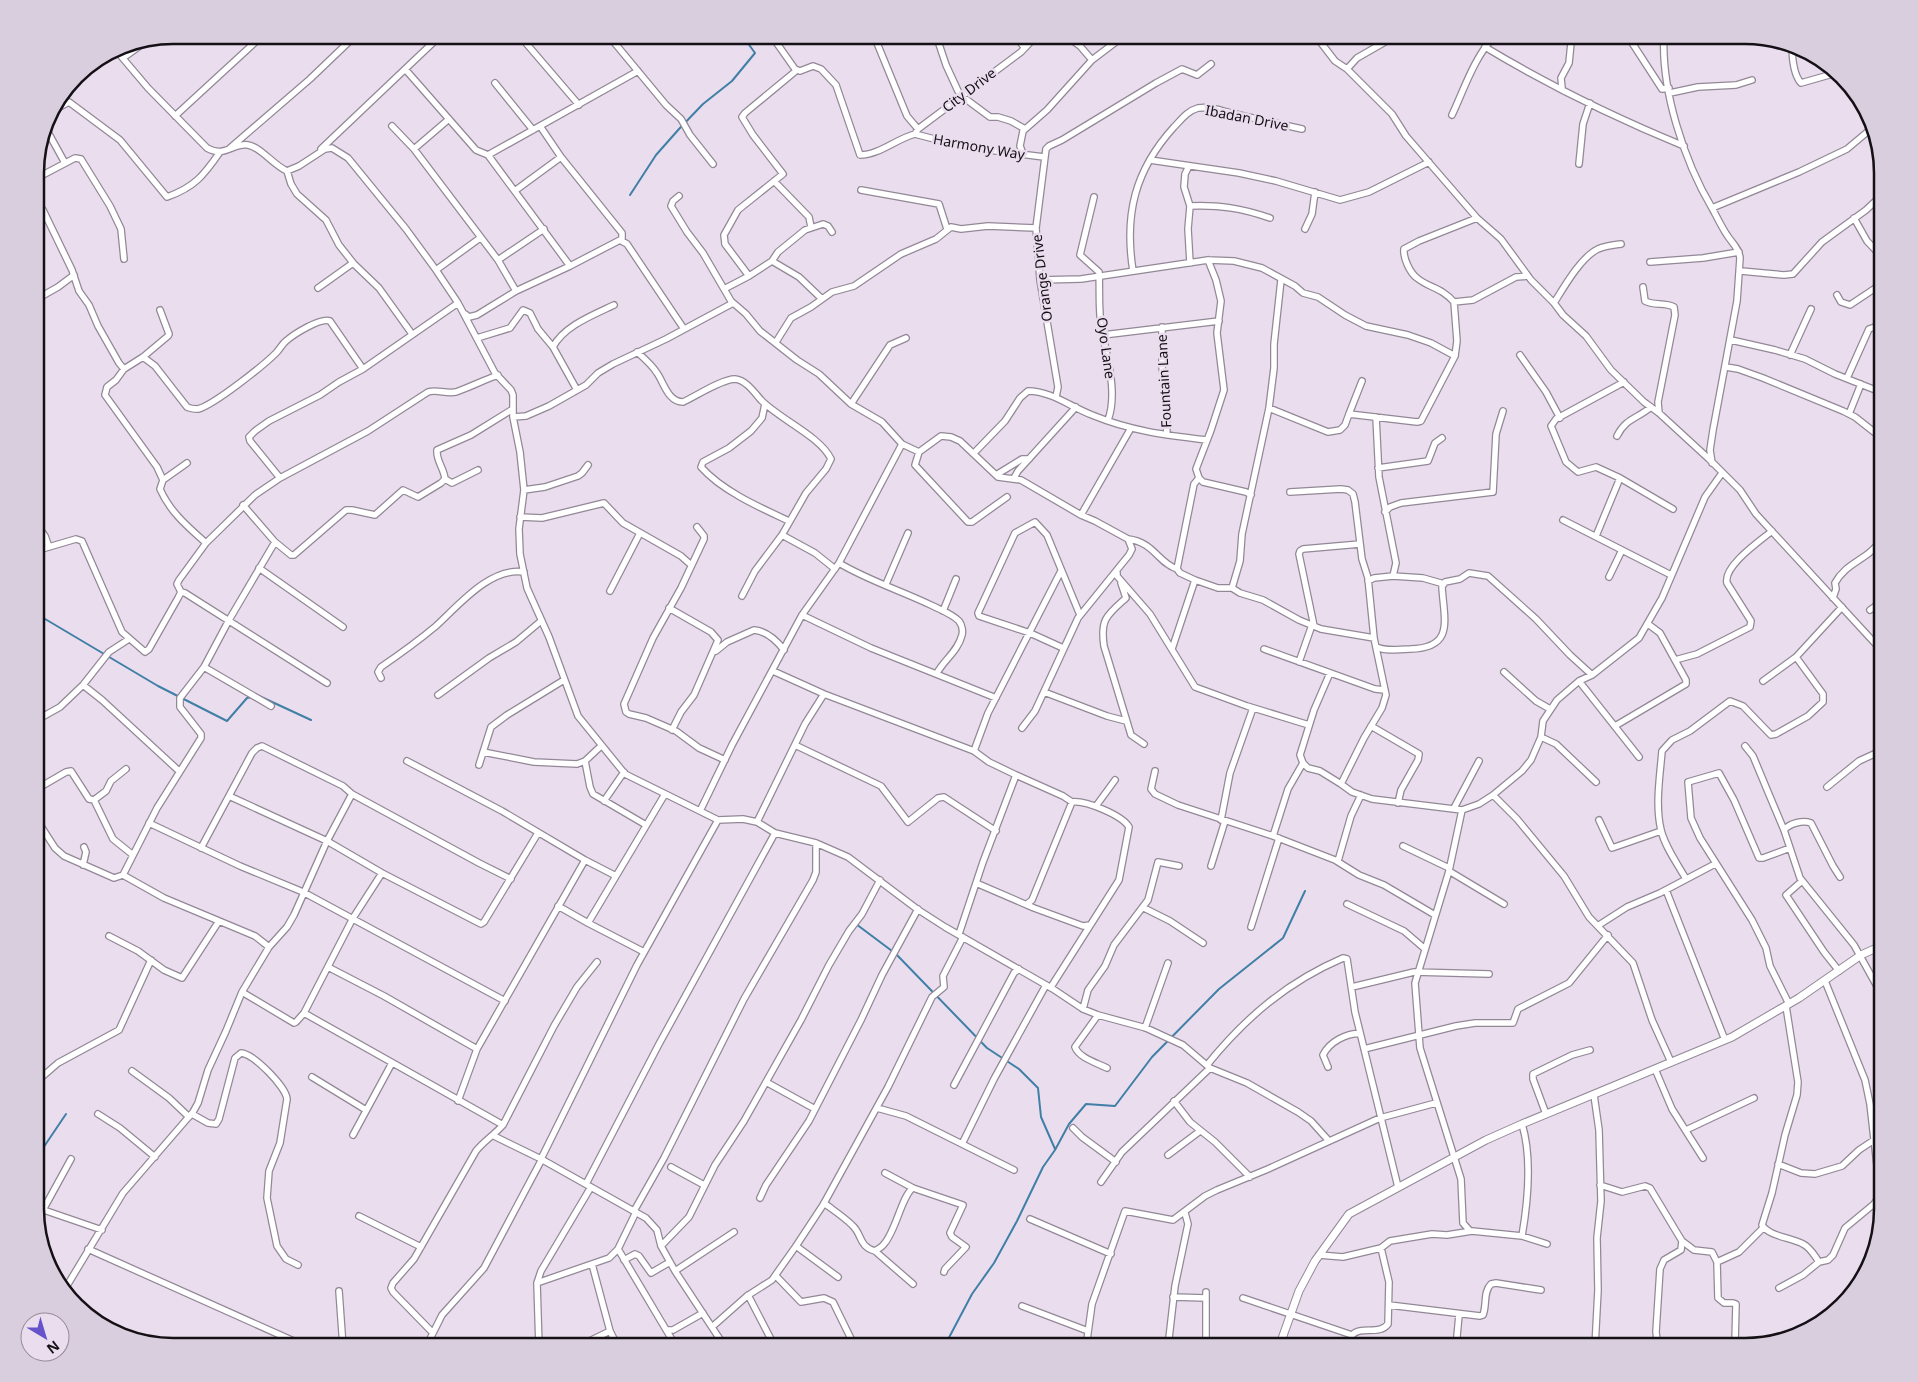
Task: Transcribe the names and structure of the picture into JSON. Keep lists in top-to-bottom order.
{
  "streets": {
    "street": [
      "City Drive",
      "Ibadan Drive",
      "Harmony Way",
      "Orange Drive",
      "Oyo Lane",
      "Fountain Lane"
    ]
  },
  "crossings": [
    ["City Drive", "Harmony Way"],
    ["Harmony Way", "Orange Drive"]
  ],
  "north": "bottom right"
}
